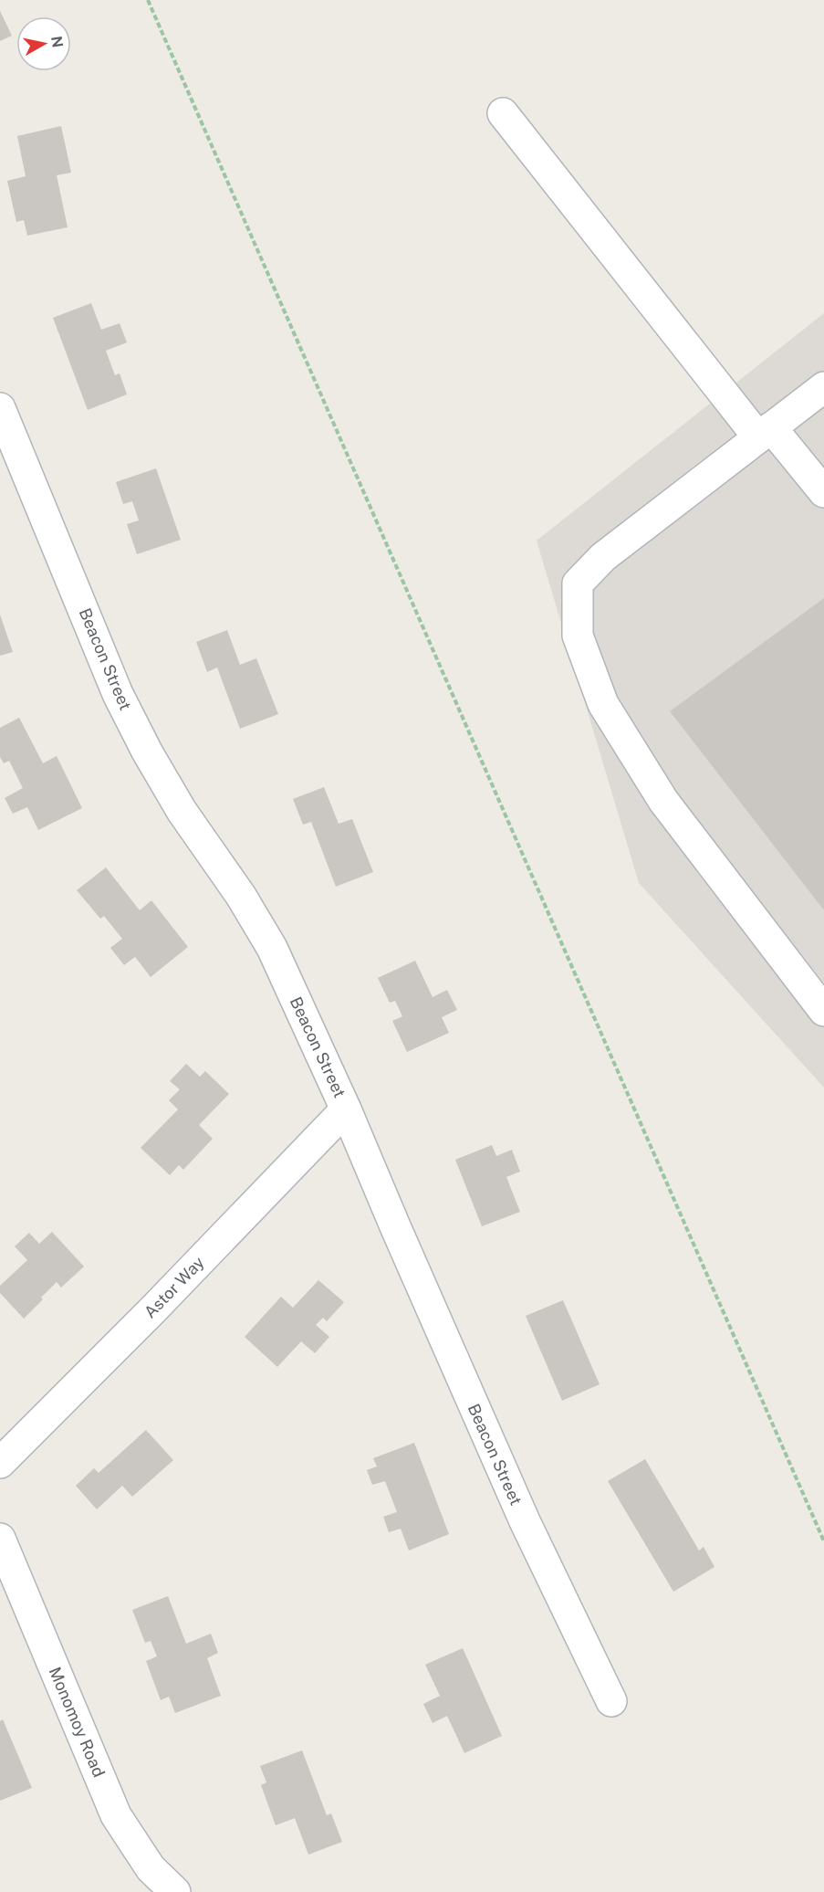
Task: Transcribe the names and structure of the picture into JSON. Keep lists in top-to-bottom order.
{
  "streets": {
    "street": ["Beacon Street", "Astor Way", "Monomoy Road"]
  },
  "crossings": [
    ["Beacon Street", "Astor Way"]
  ],
  "north": "right"
}
